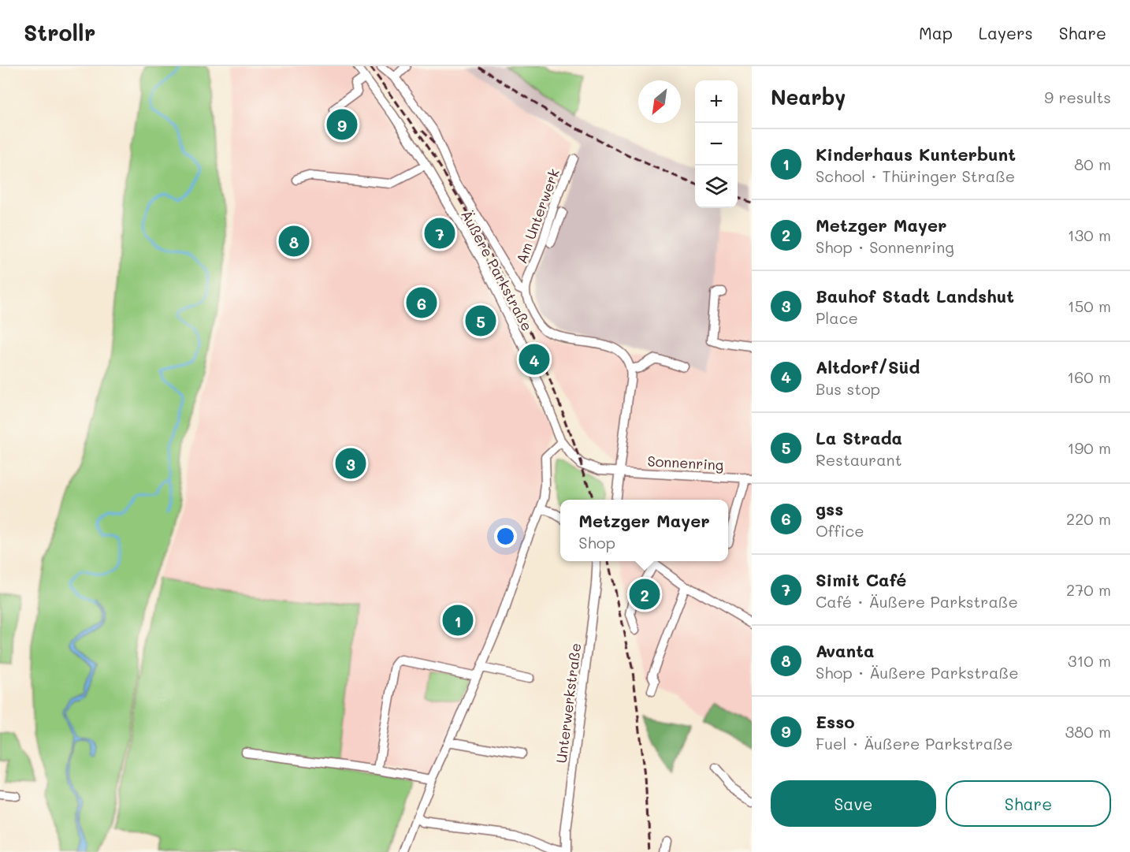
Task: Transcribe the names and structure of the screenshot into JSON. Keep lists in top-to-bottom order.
{
  "streets": {
    "street": [
      "Am Unterwerk",
      "Äußere Parkstraße",
      "Sonnenring",
      "Unterwerkstraße"
    ]
  },
  "crossings": [
    ["Äußere Parkstraße", "Sonnenring"]
  ],
  "north": "bottom left",
  "page": {
    "header": "Strollr",
    "nav": ["Map", "Layers", "Share"],
    "heading": ["Nearby", "9 results"],
    "map_buttons": ["+", "−"],
    "pins": [
      "9",
      "7",
      "8",
      "6",
      "5",
      "4",
      "3",
      "2",
      "1"
    ],
    "list": [
      {
        "mark": "1",
        "name": "Kinderhaus Kunterbunt",
        "note": "School · Thüringer Straße",
        "value": "80 m"
      },
      {
        "mark": "2",
        "name": "Metzger Mayer",
        "note": "Shop · Sonnenring",
        "value": "130 m"
      },
      {
        "mark": "3",
        "name": "Bauhof Stadt Landshut",
        "note": "Place",
        "value": "150 m"
      },
      {
        "mark": "4",
        "name": "Altdorf/Süd",
        "note": "Bus stop",
        "value": "160 m"
      },
      {
        "mark": "5",
        "name": "La Strada",
        "note": "Restaurant",
        "value": "190 m"
      },
      {
        "mark": "6",
        "name": "gss",
        "note": "Office",
        "value": "220 m"
      },
      {
        "mark": "7",
        "name": "Simit Café",
        "note": "Café · Äußere Parkstraße",
        "value": "270 m"
      },
      {
        "mark": "8",
        "name": "Avanta",
        "note": "Shop · Äußere Parkstraße",
        "value": "310 m"
      },
      {
        "mark": "9",
        "name": "Esso",
        "note": "Fuel · Äußere Parkstraße",
        "value": "380 m"
      }
    ],
    "popup": ["Metzger Mayer", "Shop"],
    "buttons": ["Save", "Share"]
  }
}
